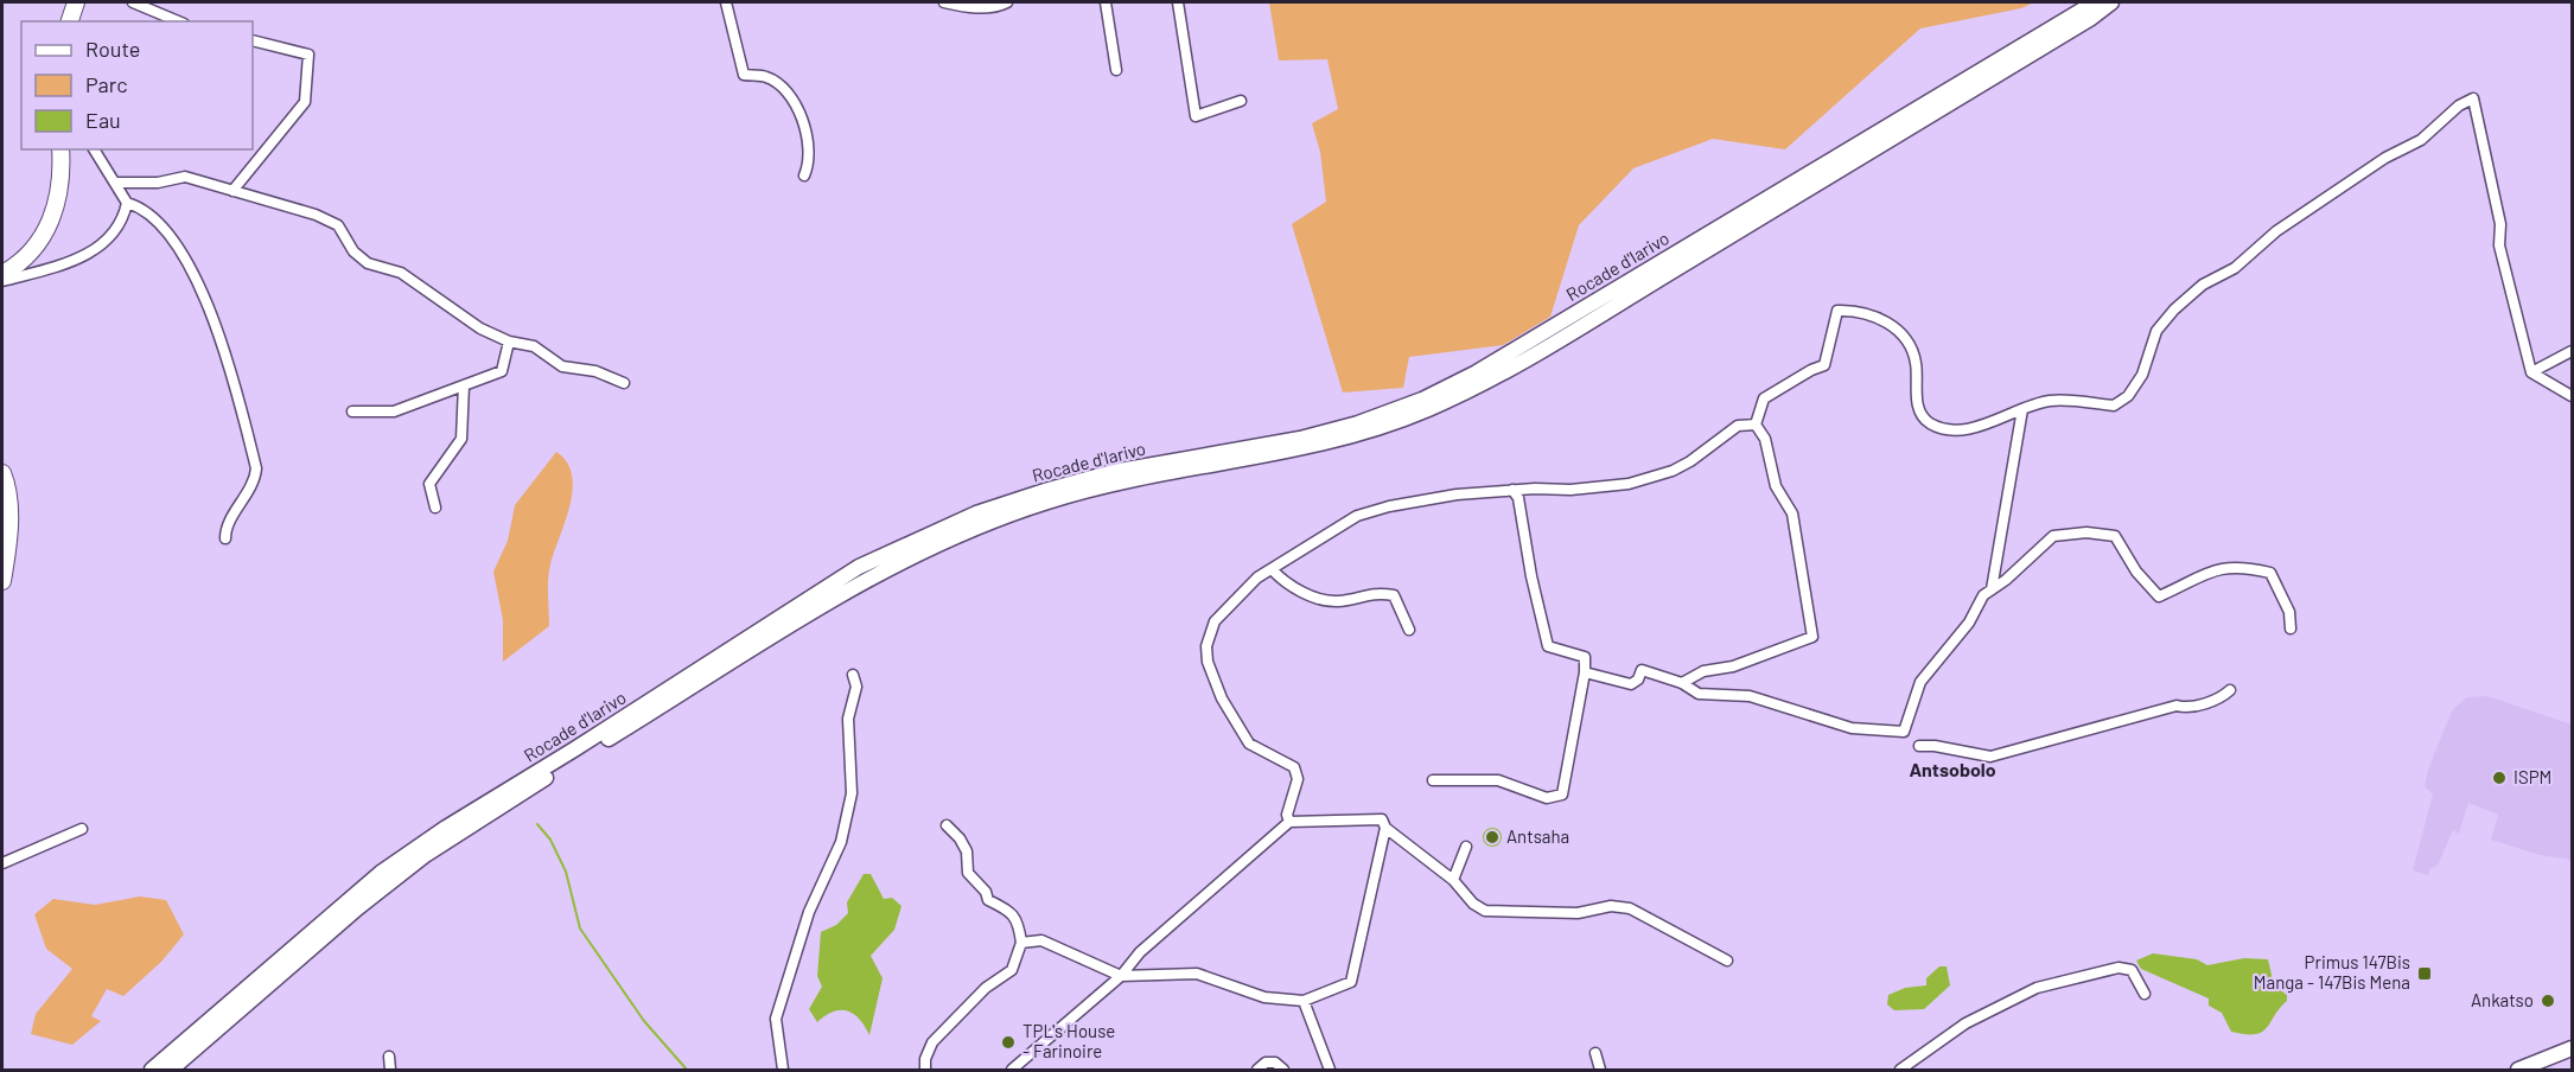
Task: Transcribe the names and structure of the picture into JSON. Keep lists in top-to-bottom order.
{
  "streets": {
    "main road": ["Rocade d'Iarivo"]
  },
  "districts": ["Antsobolo"],
  "places": {
    "other": [
      "ISPM",
      "Antsaha",
      "Ankatso",
      "TPL's House - Farinoire"
    ],
    "transit": ["Primus 147Bis Manga - 147Bis Mena"]
  },
  "legend": ["Route", "Parc", "Eau"]
}
